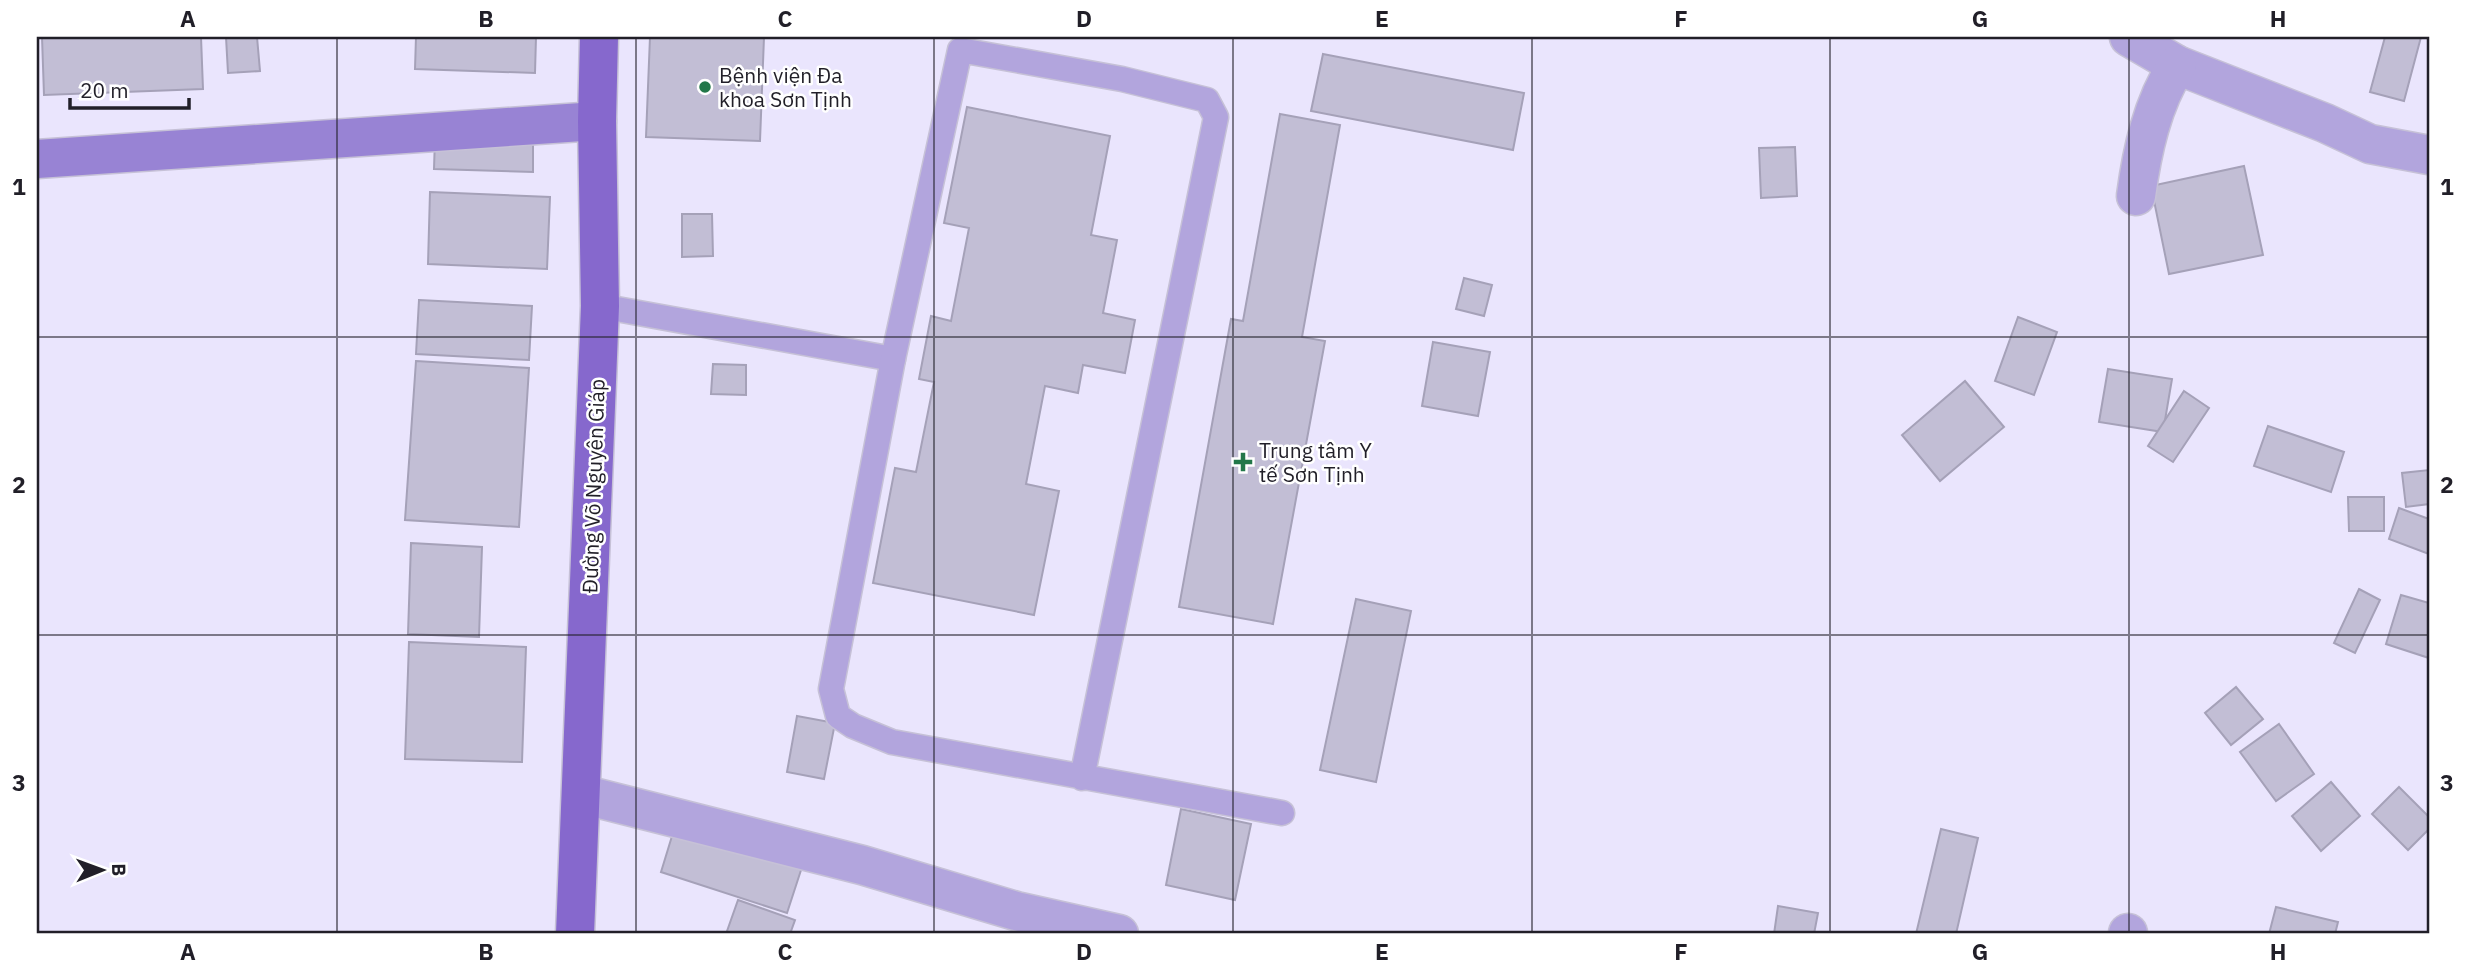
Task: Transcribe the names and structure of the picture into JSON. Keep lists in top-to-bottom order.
{
  "streets": {
    "main road": ["Đường Võ Nguyên Giáp"]
  },
  "places": {
    "other": ["Bệnh viện Đa khoa Sơn Tịnh"],
    "health": ["Trung tâm Y tế Sơn Tịnh"]
  },
  "scale_bar": "20 m",
  "north": "right",
  "grid": {
    "columns": [
      "A",
      "B",
      "C",
      "D",
      "E",
      "F",
      "G",
      "H"
    ],
    "rows": ["1", "2", "3"]
  }
}
